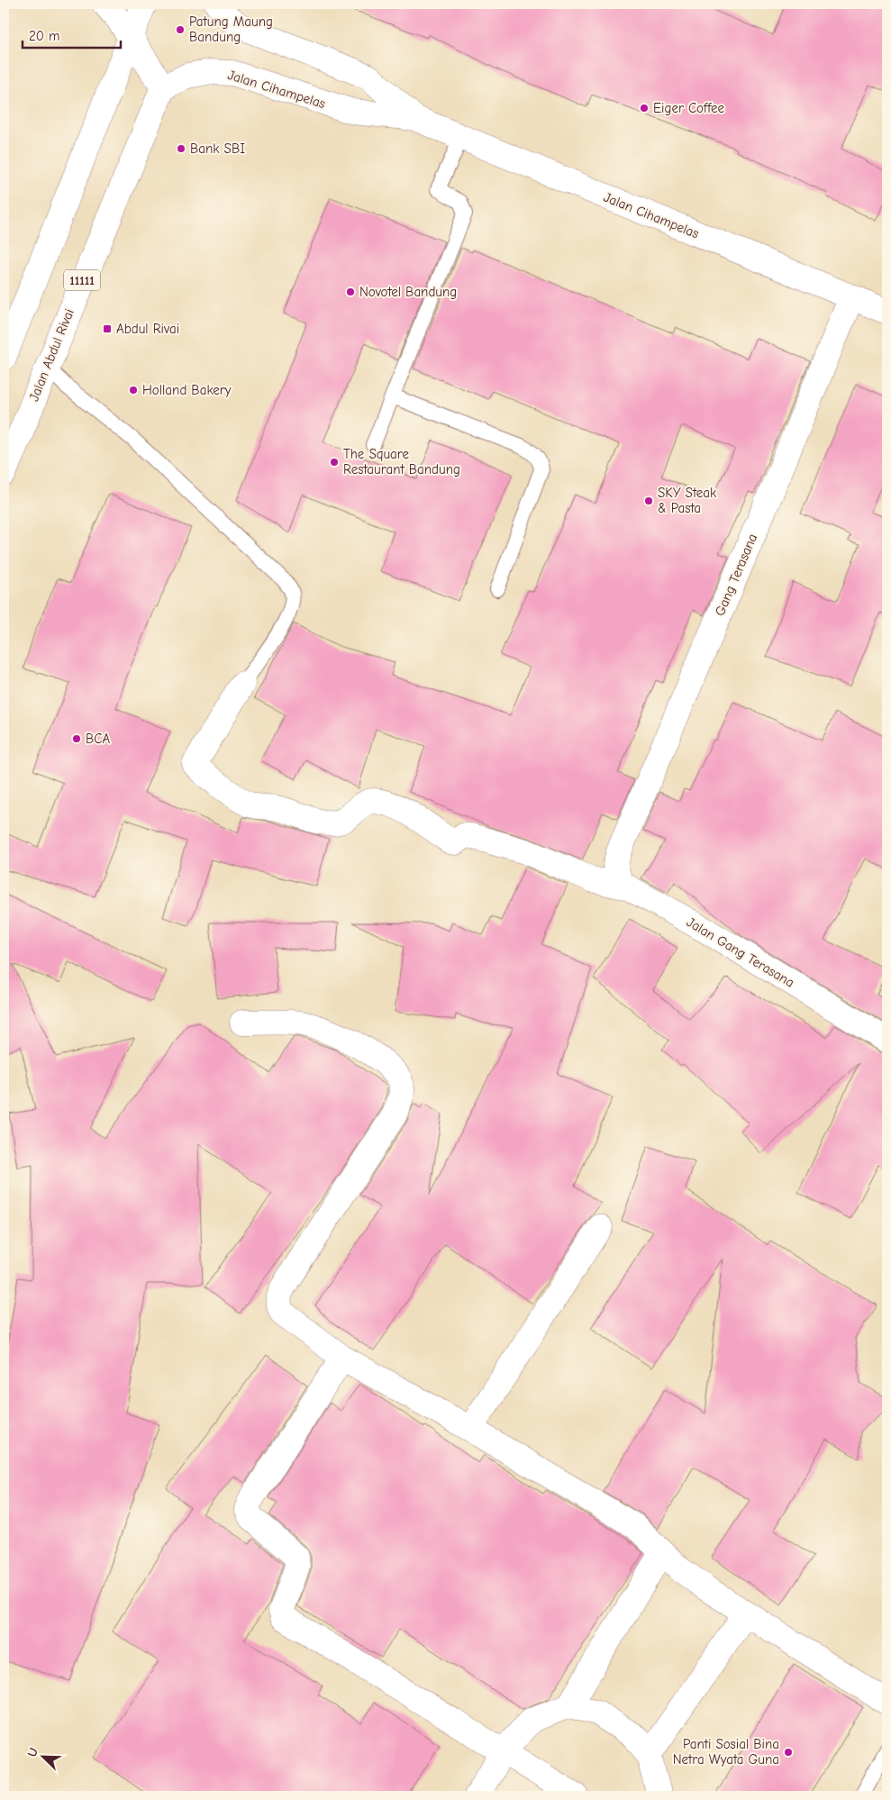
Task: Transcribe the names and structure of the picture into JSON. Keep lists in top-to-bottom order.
{
  "streets": {
    "street": [
      "Jalan Cihampelas",
      "11111",
      "Jalan Abdul Rivai",
      "Gang Terasana",
      "Jalan Gang Terasana"
    ]
  },
  "crossings": [
    ["Jalan Cihampelas", "Jalan Abdul Rivai"],
    ["Jalan Cihampelas", "Gang Terasana"],
    ["Gang Terasana", "Jalan Gang Terasana"]
  ],
  "places": {
    "other": [
      "Patung Maung Bandung",
      "Eiger Coffee",
      "Bank SBI",
      "Novotel Bandung",
      "Holland Bakery",
      "The Square Restaurant Bandung",
      "SKY Steak & Pasta",
      "BCA",
      "Panti Sosial Bina Netra Wyata Guna"
    ],
    "transit": ["Abdul Rivai"]
  },
  "scale_bar": "20 m",
  "north": "top left"
}
